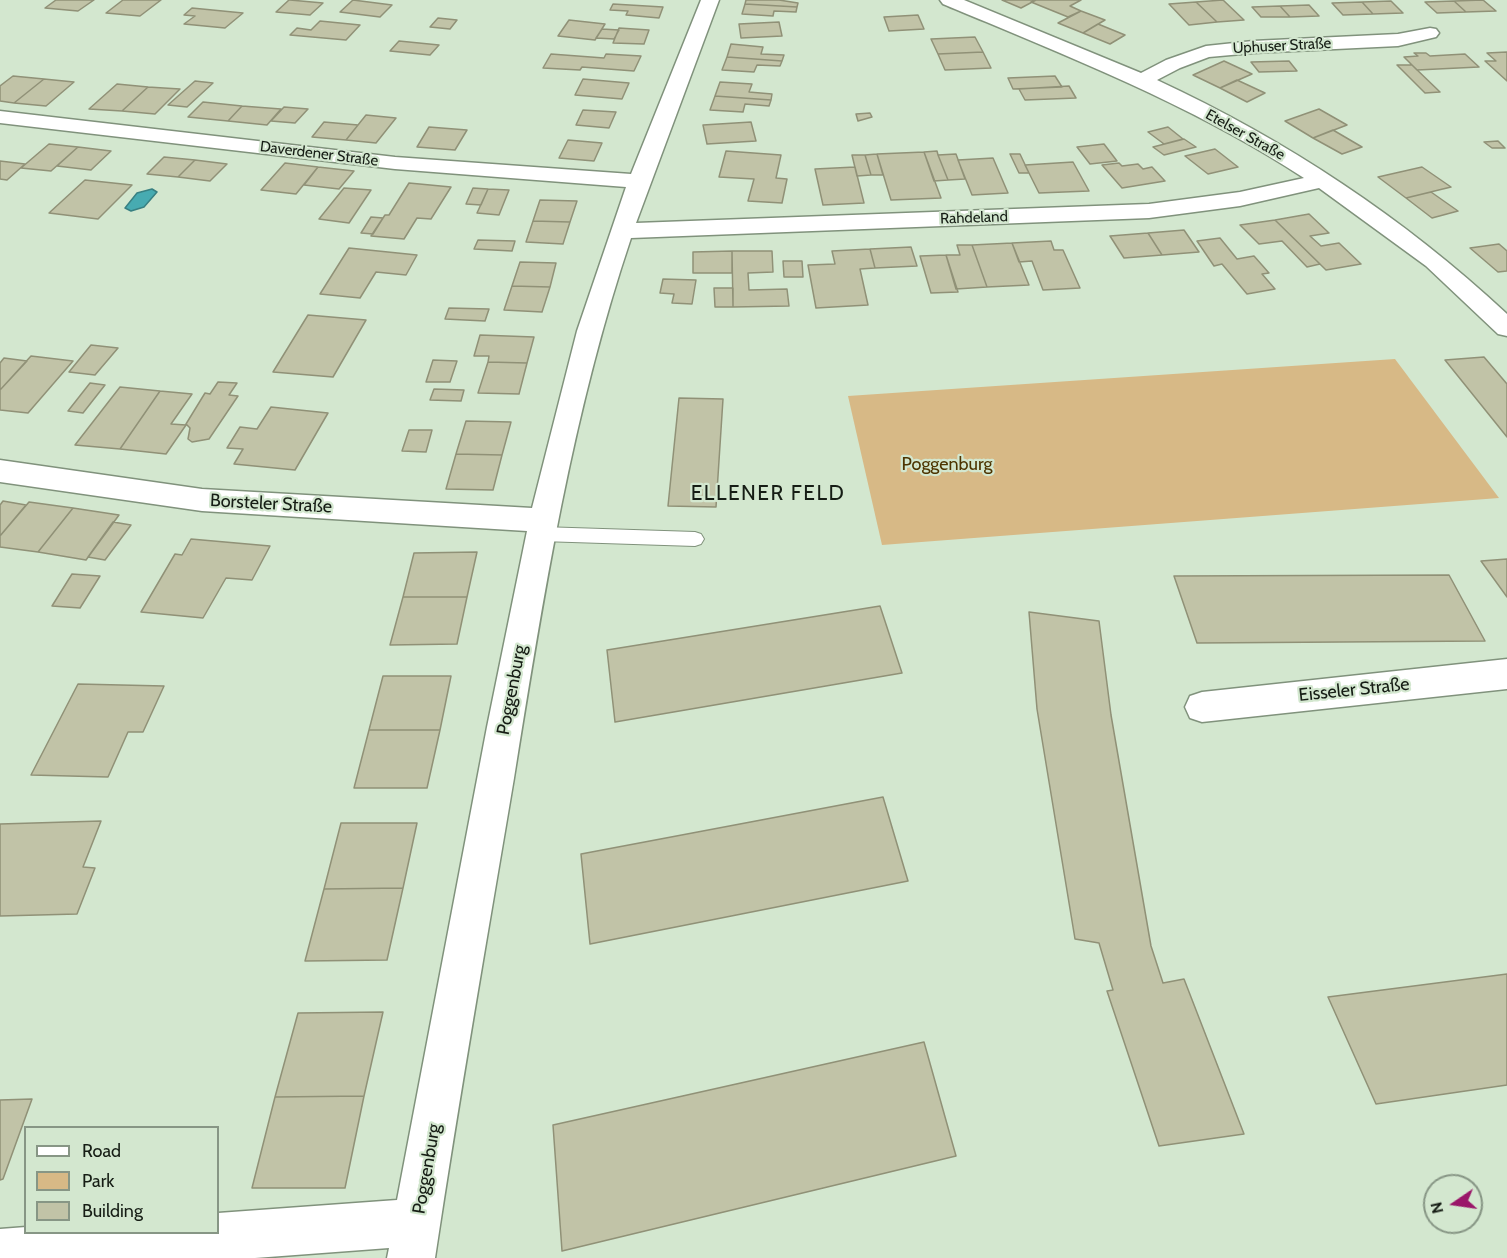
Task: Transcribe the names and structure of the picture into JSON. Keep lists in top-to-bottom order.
{
  "streets": {
    "street": [
      "Uphuser Straße",
      "Etelser Straße",
      "Daverdener Straße",
      "Rahdeland",
      "Borsteler Straße",
      "Poggenburg",
      "Eisseler Straße"
    ]
  },
  "crossings": [
    ["Uphuser Straße", "Etelser Straße"],
    ["Etelser Straße", "Rahdeland"],
    ["Daverdener Straße", "Poggenburg"],
    ["Rahdeland", "Poggenburg"],
    ["Borsteler Straße", "Poggenburg"]
  ],
  "districts": ["ELLENER FELD"],
  "parks": ["Poggenburg"],
  "legend": ["Road", "Park", "Building"],
  "north": "left"
}
